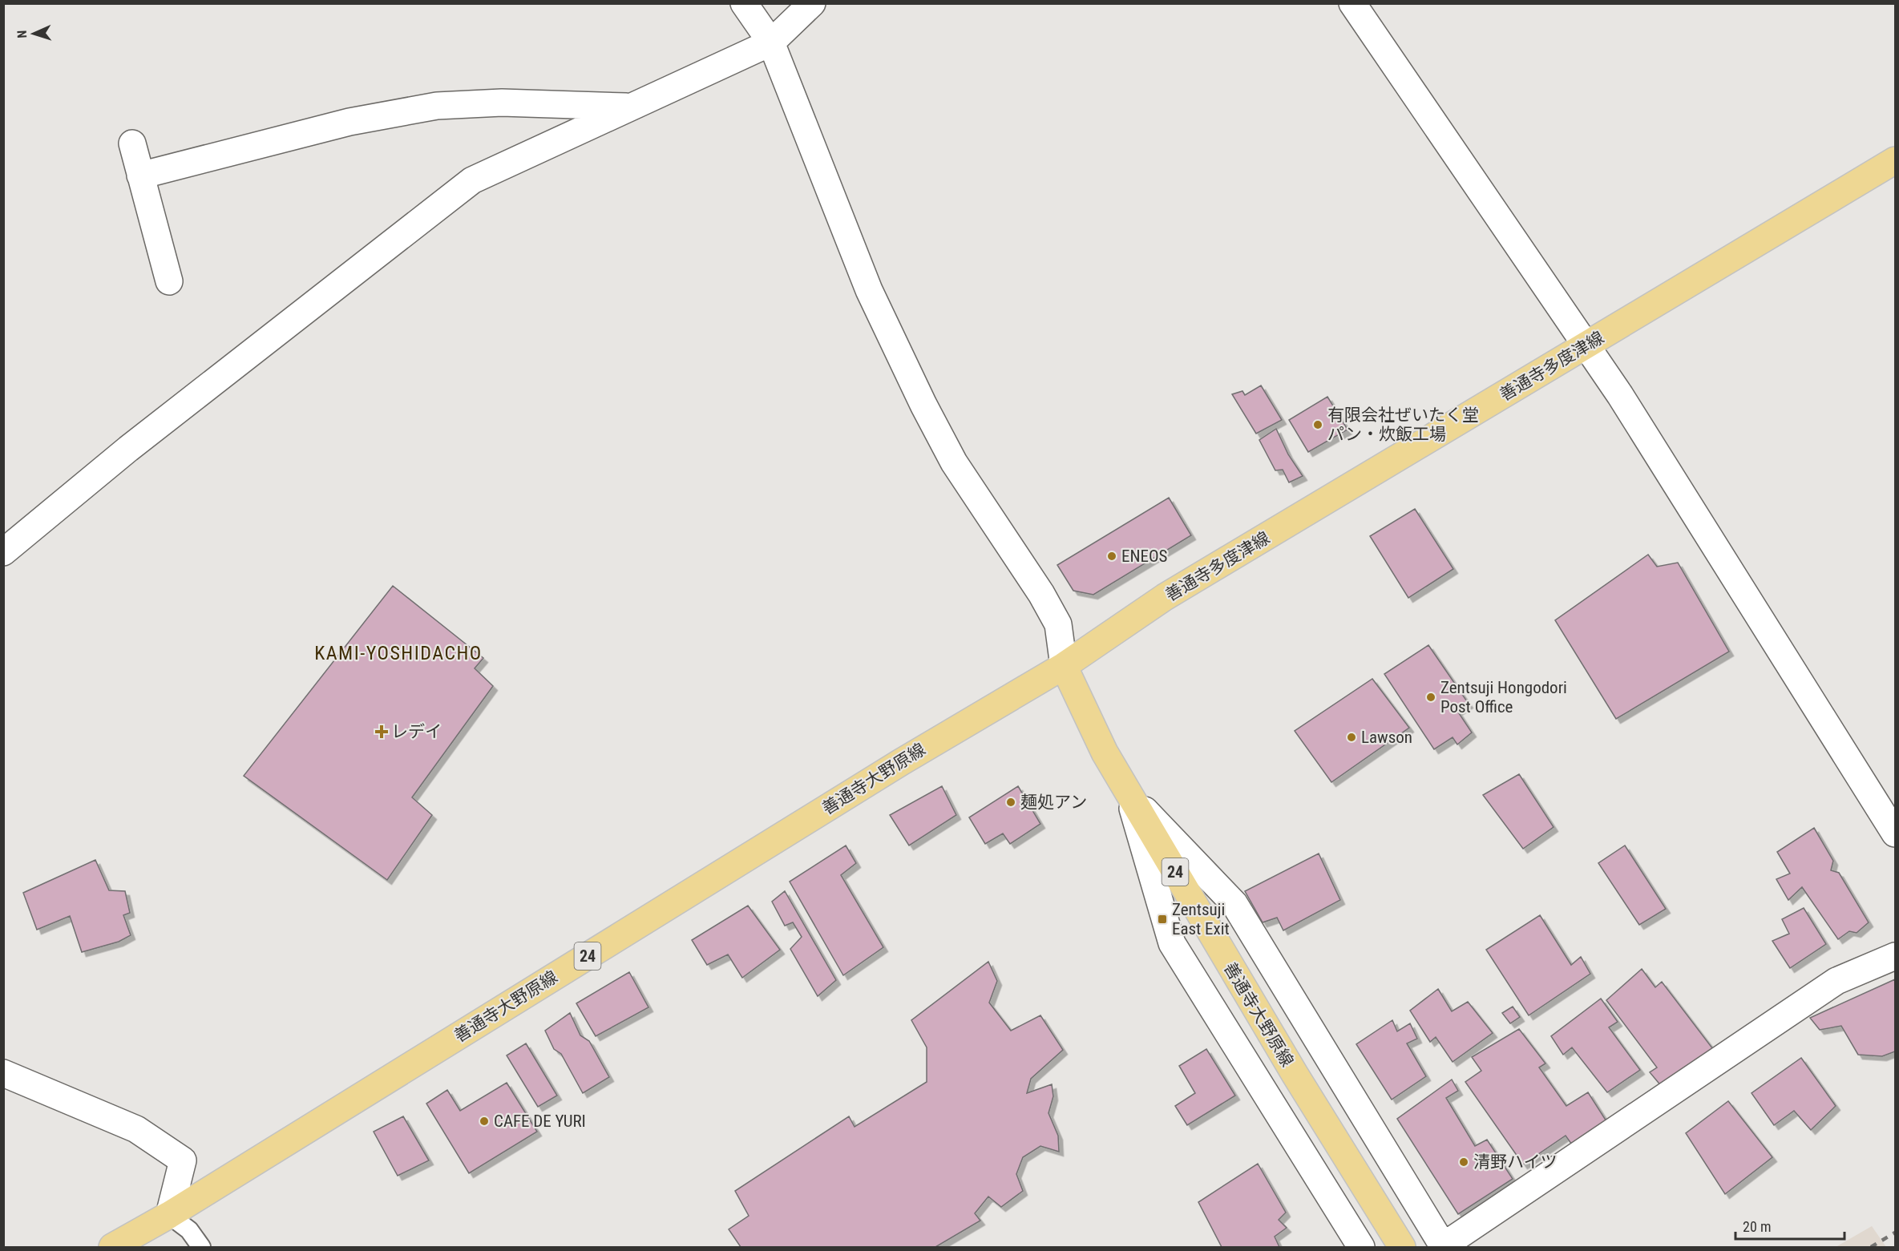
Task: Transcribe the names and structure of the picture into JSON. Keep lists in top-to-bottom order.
{
  "streets": {
    "main road": ["善通寺多度津線", "善通寺大野原線", "24"]
  },
  "crossings": [
    ["善通寺多度津線", "善通寺大野原線"]
  ],
  "districts": ["KAMI-YOSHIDACHO"],
  "places": {
    "other": [
      "有限会社ぜいたく堂 パン・炊飯工場",
      "ENEOS",
      "Zentsuji Hongodori Post Office",
      "Lawson",
      "麺処アン",
      "CAFE DE YURI",
      "清野ハイツ"
    ],
    "health": ["レデイ"],
    "transit": ["Zentsuji East Exit"]
  },
  "scale_bar": "20 m",
  "north": "left"
}
